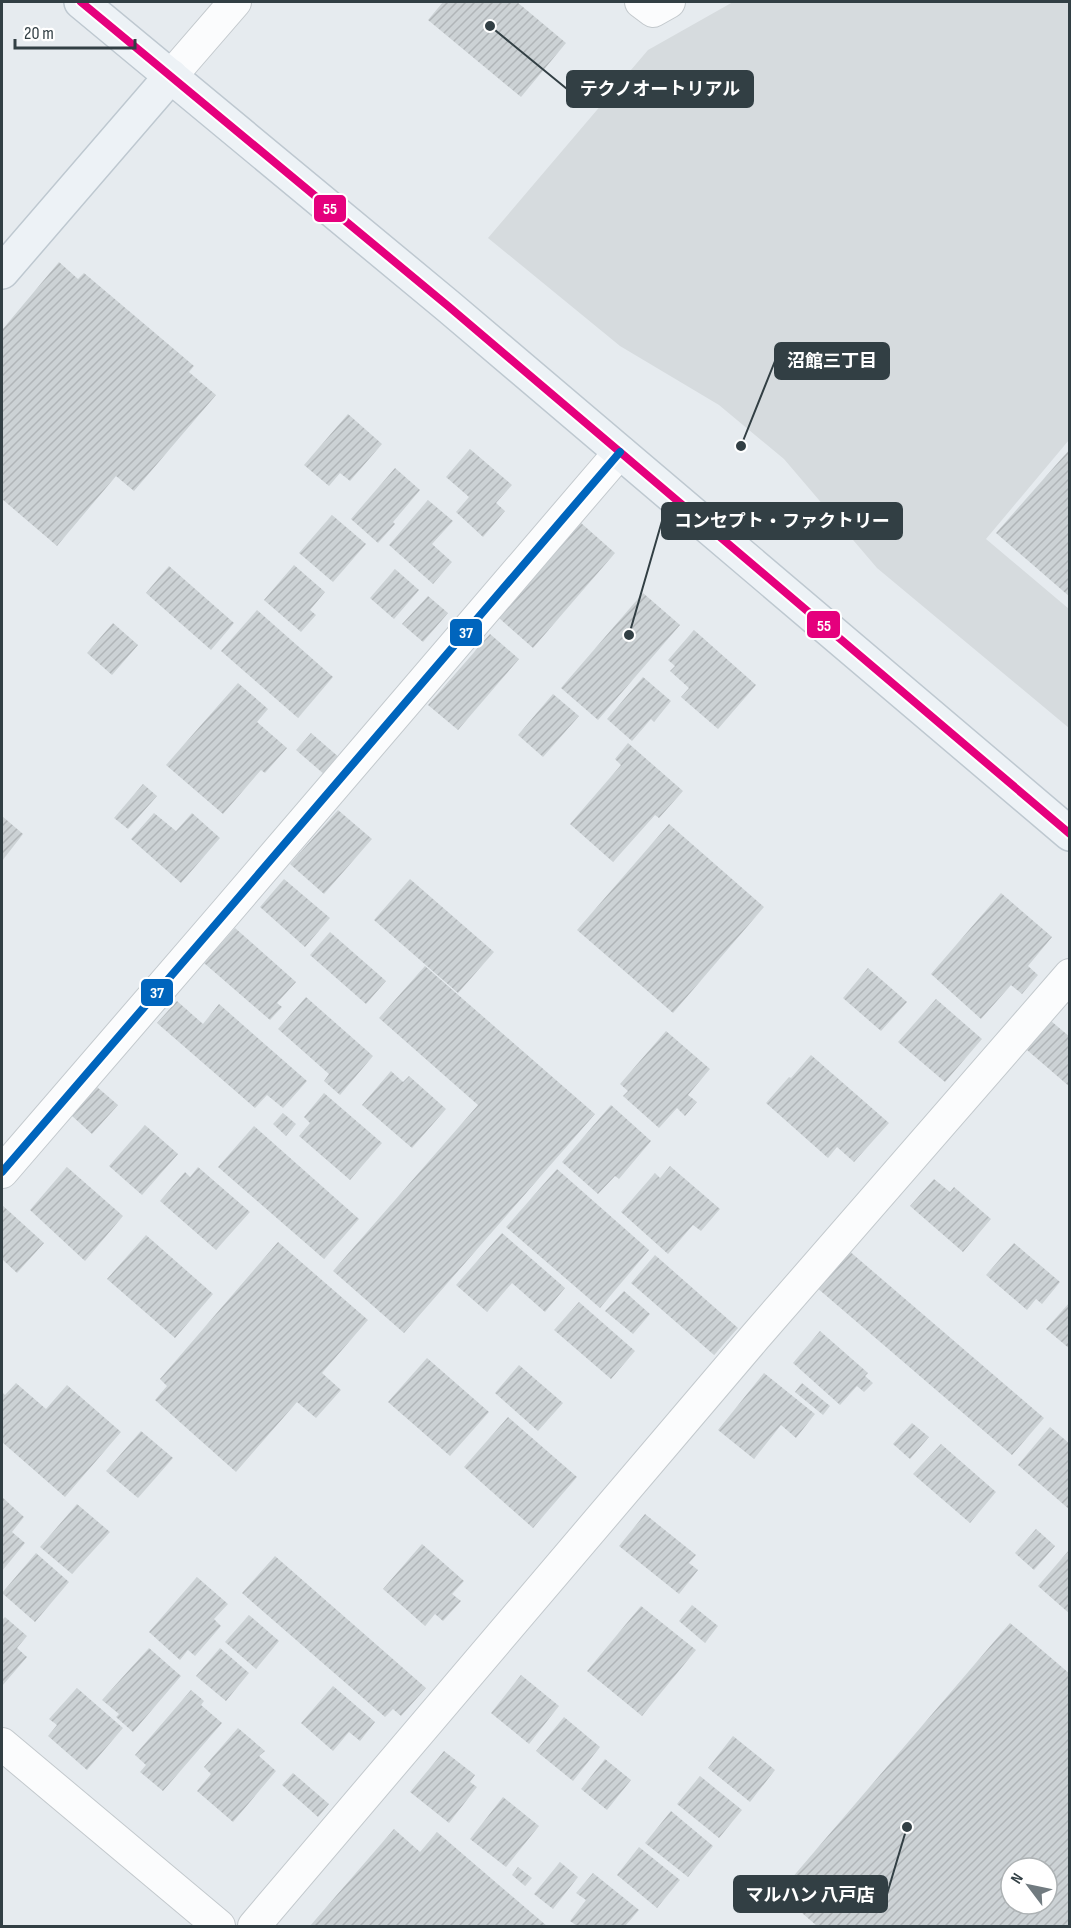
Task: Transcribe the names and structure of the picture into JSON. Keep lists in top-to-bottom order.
{
  "places": [
    "テクノオートリアル",
    "沼館三丁目",
    "コンセプト・ファクトリー",
    "マルハン 八戸店"
  ],
  "lines": ["transit line 55", "transit line 37"],
  "scale_bar": "20 m",
  "north": "top left"
}
